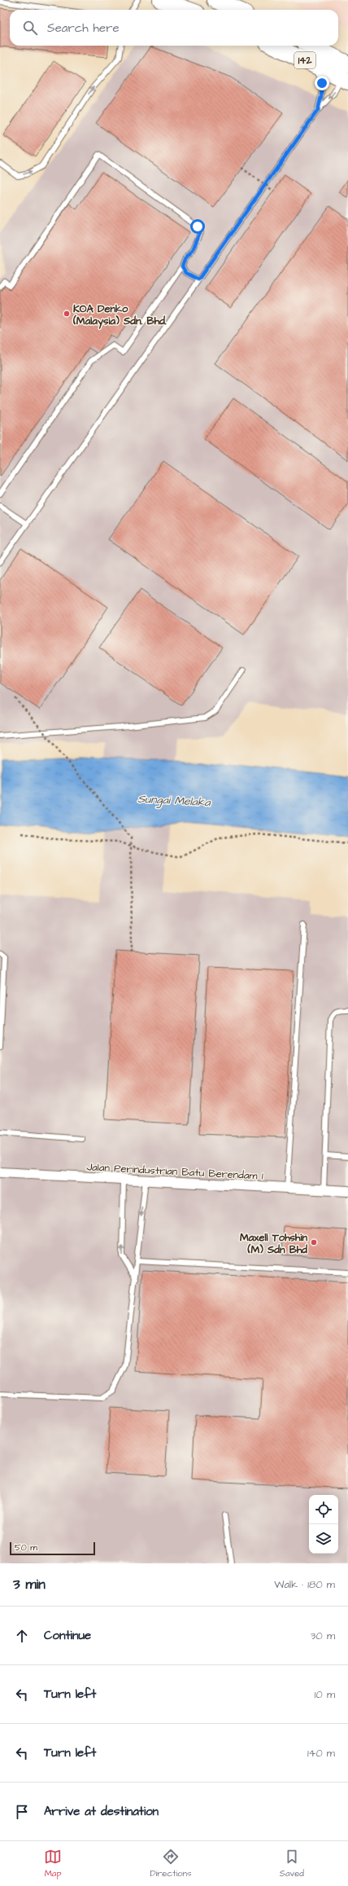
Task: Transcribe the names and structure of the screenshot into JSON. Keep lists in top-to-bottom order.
{
  "streets": {
    "main road": ["142"],
    "street": ["Jalan Perindustrian Batu Berendam 1"]
  },
  "water": ["Sungai Melaka"],
  "places": ["KOA Denko (Malaysia) Sdn. Bhd.", "Maxell Tohshin (M) Sdn Bhd"],
  "scale_bar": "50 m",
  "page": {
    "search": "Search here",
    "scale": "50 m",
    "heading": ["3 min", "Walk · 180 m"],
    "list": [
      ["Continue", "30 m"],
      ["Turn left", "10 m"],
      ["Turn left", "140 m"],
      "Arrive at destination"
    ],
    "nav": ["Map", "Directions", "Saved"]
  }
}
